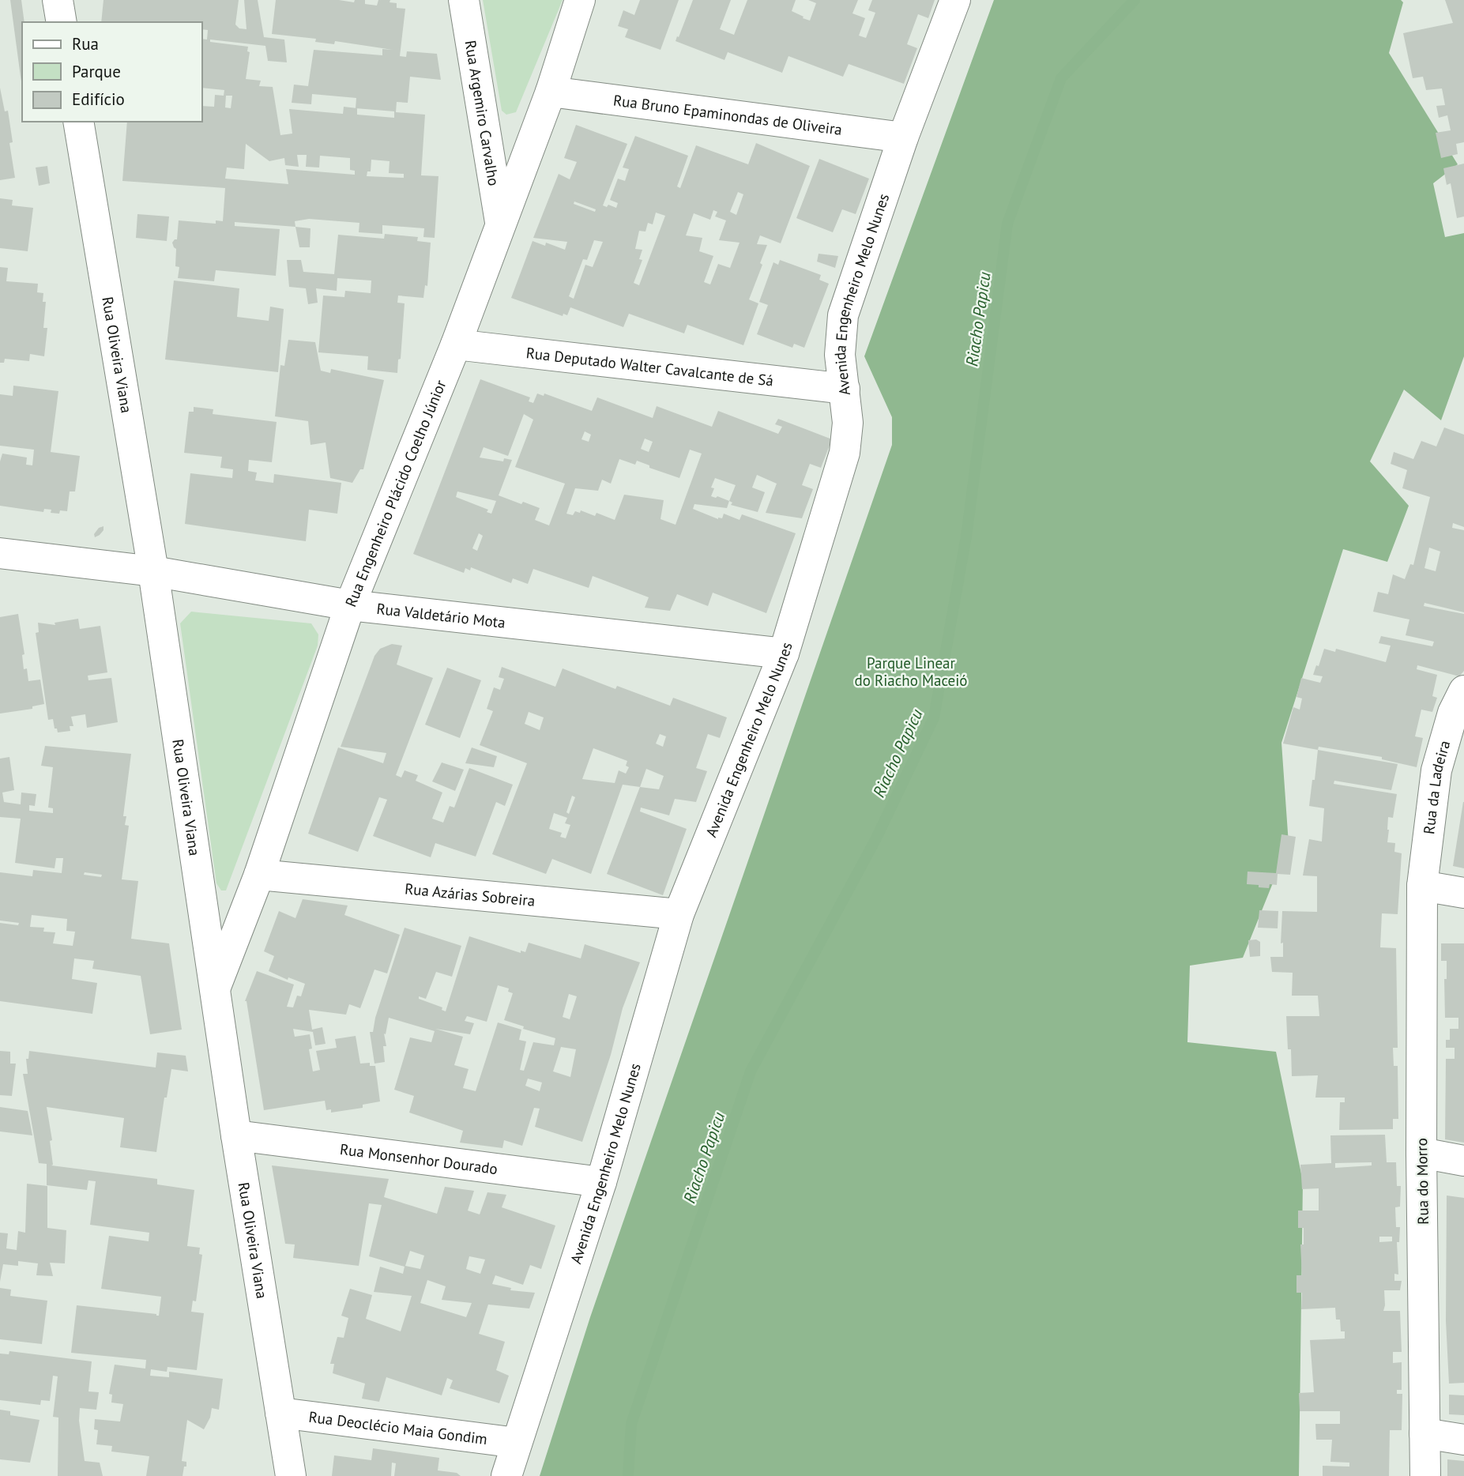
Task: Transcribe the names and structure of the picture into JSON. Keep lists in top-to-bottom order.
{
  "streets": {
    "street": [
      "Rua Argemiro Carvalho",
      "Rua Bruno Epaminondas de Oliveira",
      "Avenida Engenheiro Melo Nunes",
      "Rua Oliveira Viana",
      "Rua Deputado Walter Cavalcante de Sá",
      "Rua Engenheiro Plácido Coelho Júnior",
      "Rua Valdetário Mota",
      "Rua da Ladeira",
      "Rua Azárias Sobreira",
      "Rua Monsenhor Dourado",
      "Rua do Morro",
      "Rua Deoclécio Maia Gondim"
    ]
  },
  "crossings": [
    ["Rua Argemiro Carvalho", "Rua Engenheiro Plácido Coelho Júnior"],
    ["Rua Bruno Epaminondas de Oliveira", "Avenida Engenheiro Melo Nunes"],
    ["Rua Bruno Epaminondas de Oliveira", "Rua Engenheiro Plácido Coelho Júnior"],
    ["Avenida Engenheiro Melo Nunes", "Rua Deputado Walter Cavalcante de Sá"],
    ["Avenida Engenheiro Melo Nunes", "Rua Valdetário Mota"],
    ["Avenida Engenheiro Melo Nunes", "Rua Azárias Sobreira"],
    ["Avenida Engenheiro Melo Nunes", "Rua Monsenhor Dourado"],
    ["Avenida Engenheiro Melo Nunes", "Rua Deoclécio Maia Gondim"],
    ["Rua Oliveira Viana", "Rua Engenheiro Plácido Coelho Júnior"],
    ["Rua Oliveira Viana", "Rua Valdetário Mota"],
    ["Rua Oliveira Viana", "Rua Monsenhor Dourado"],
    ["Rua Oliveira Viana", "Rua Deoclécio Maia Gondim"],
    ["Rua Deputado Walter Cavalcante de Sá", "Rua Engenheiro Plácido Coelho Júnior"],
    ["Rua Engenheiro Plácido Coelho Júnior", "Rua Valdetário Mota"],
    ["Rua Engenheiro Plácido Coelho Júnior", "Rua Azárias Sobreira"],
    ["Rua da Ladeira", "Rua do Morro"]
  ],
  "water": ["Riacho Papicu"],
  "parks": ["Parque Linear do Riacho Maceió"],
  "legend": ["Rua", "Parque", "Edifício"]
}
